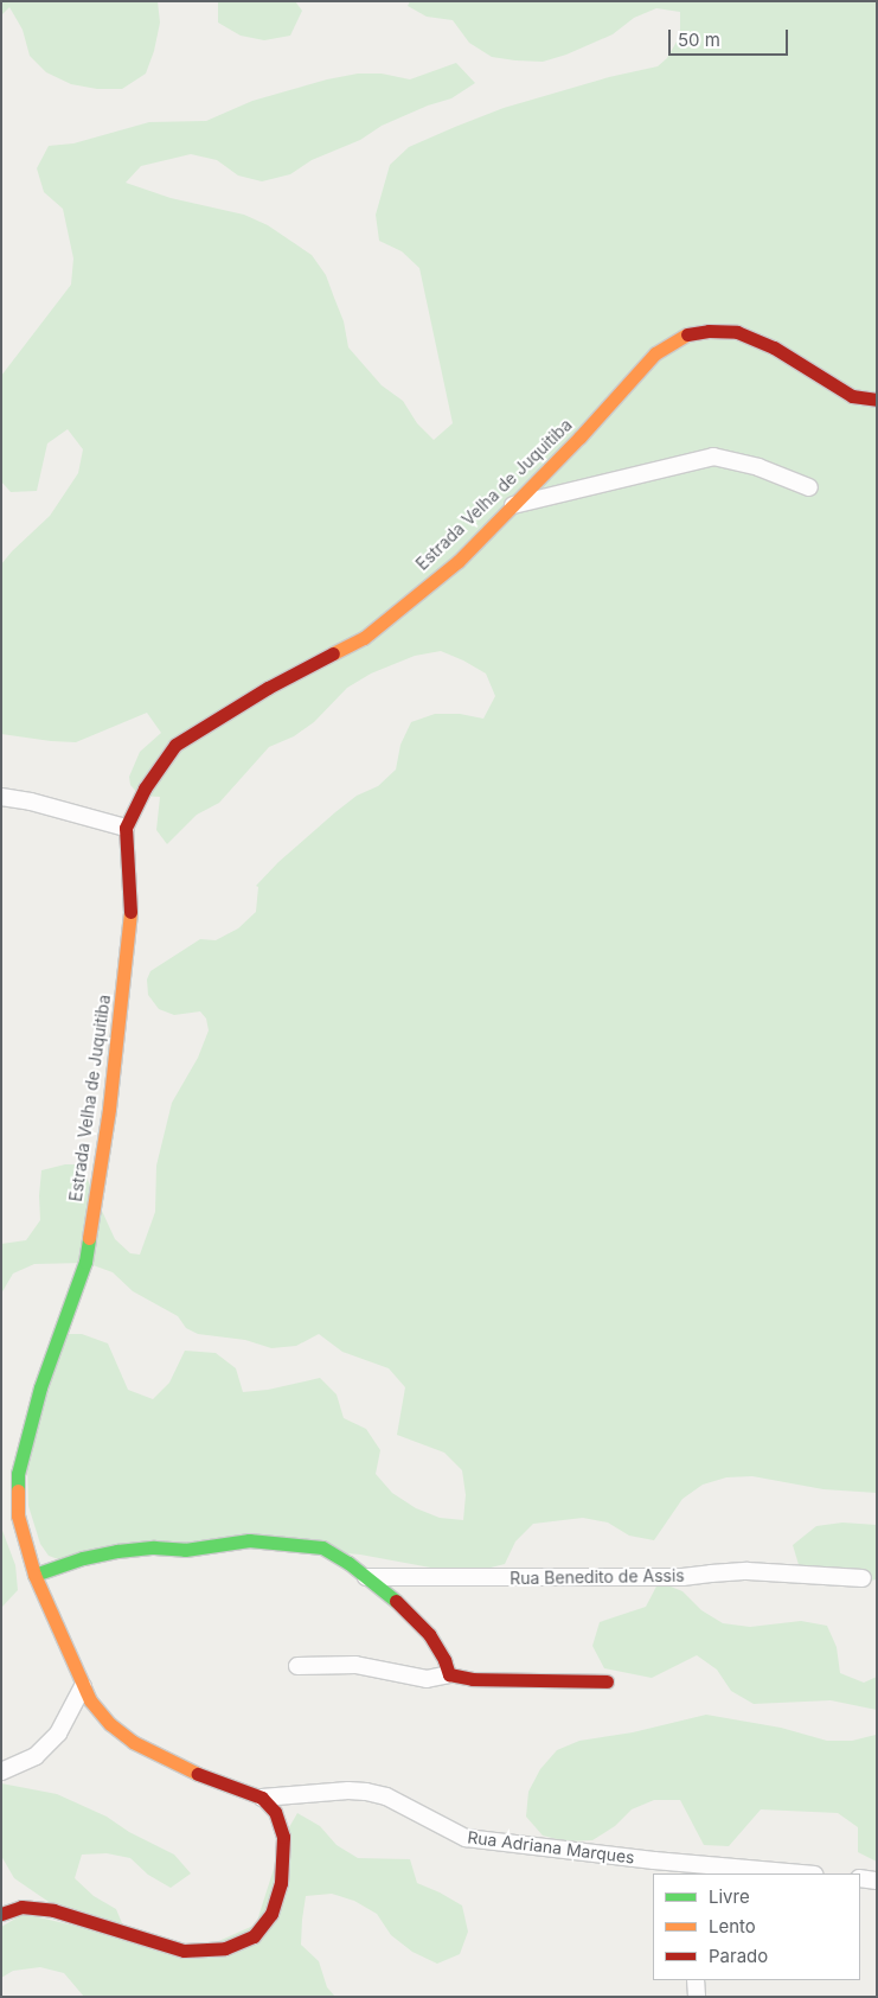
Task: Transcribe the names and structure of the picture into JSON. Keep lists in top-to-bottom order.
{
  "streets": {
    "street": ["Estrada Velha de Juquitiba", "Rua Benedito de Assis", "Rua Adriana Marques"]
  },
  "crossings": [
    ["Estrada Velha de Juquitiba", "Rua Adriana Marques"]
  ],
  "legend": ["Livre", "Lento", "Parado"],
  "scale_bar": "50 m"
}
